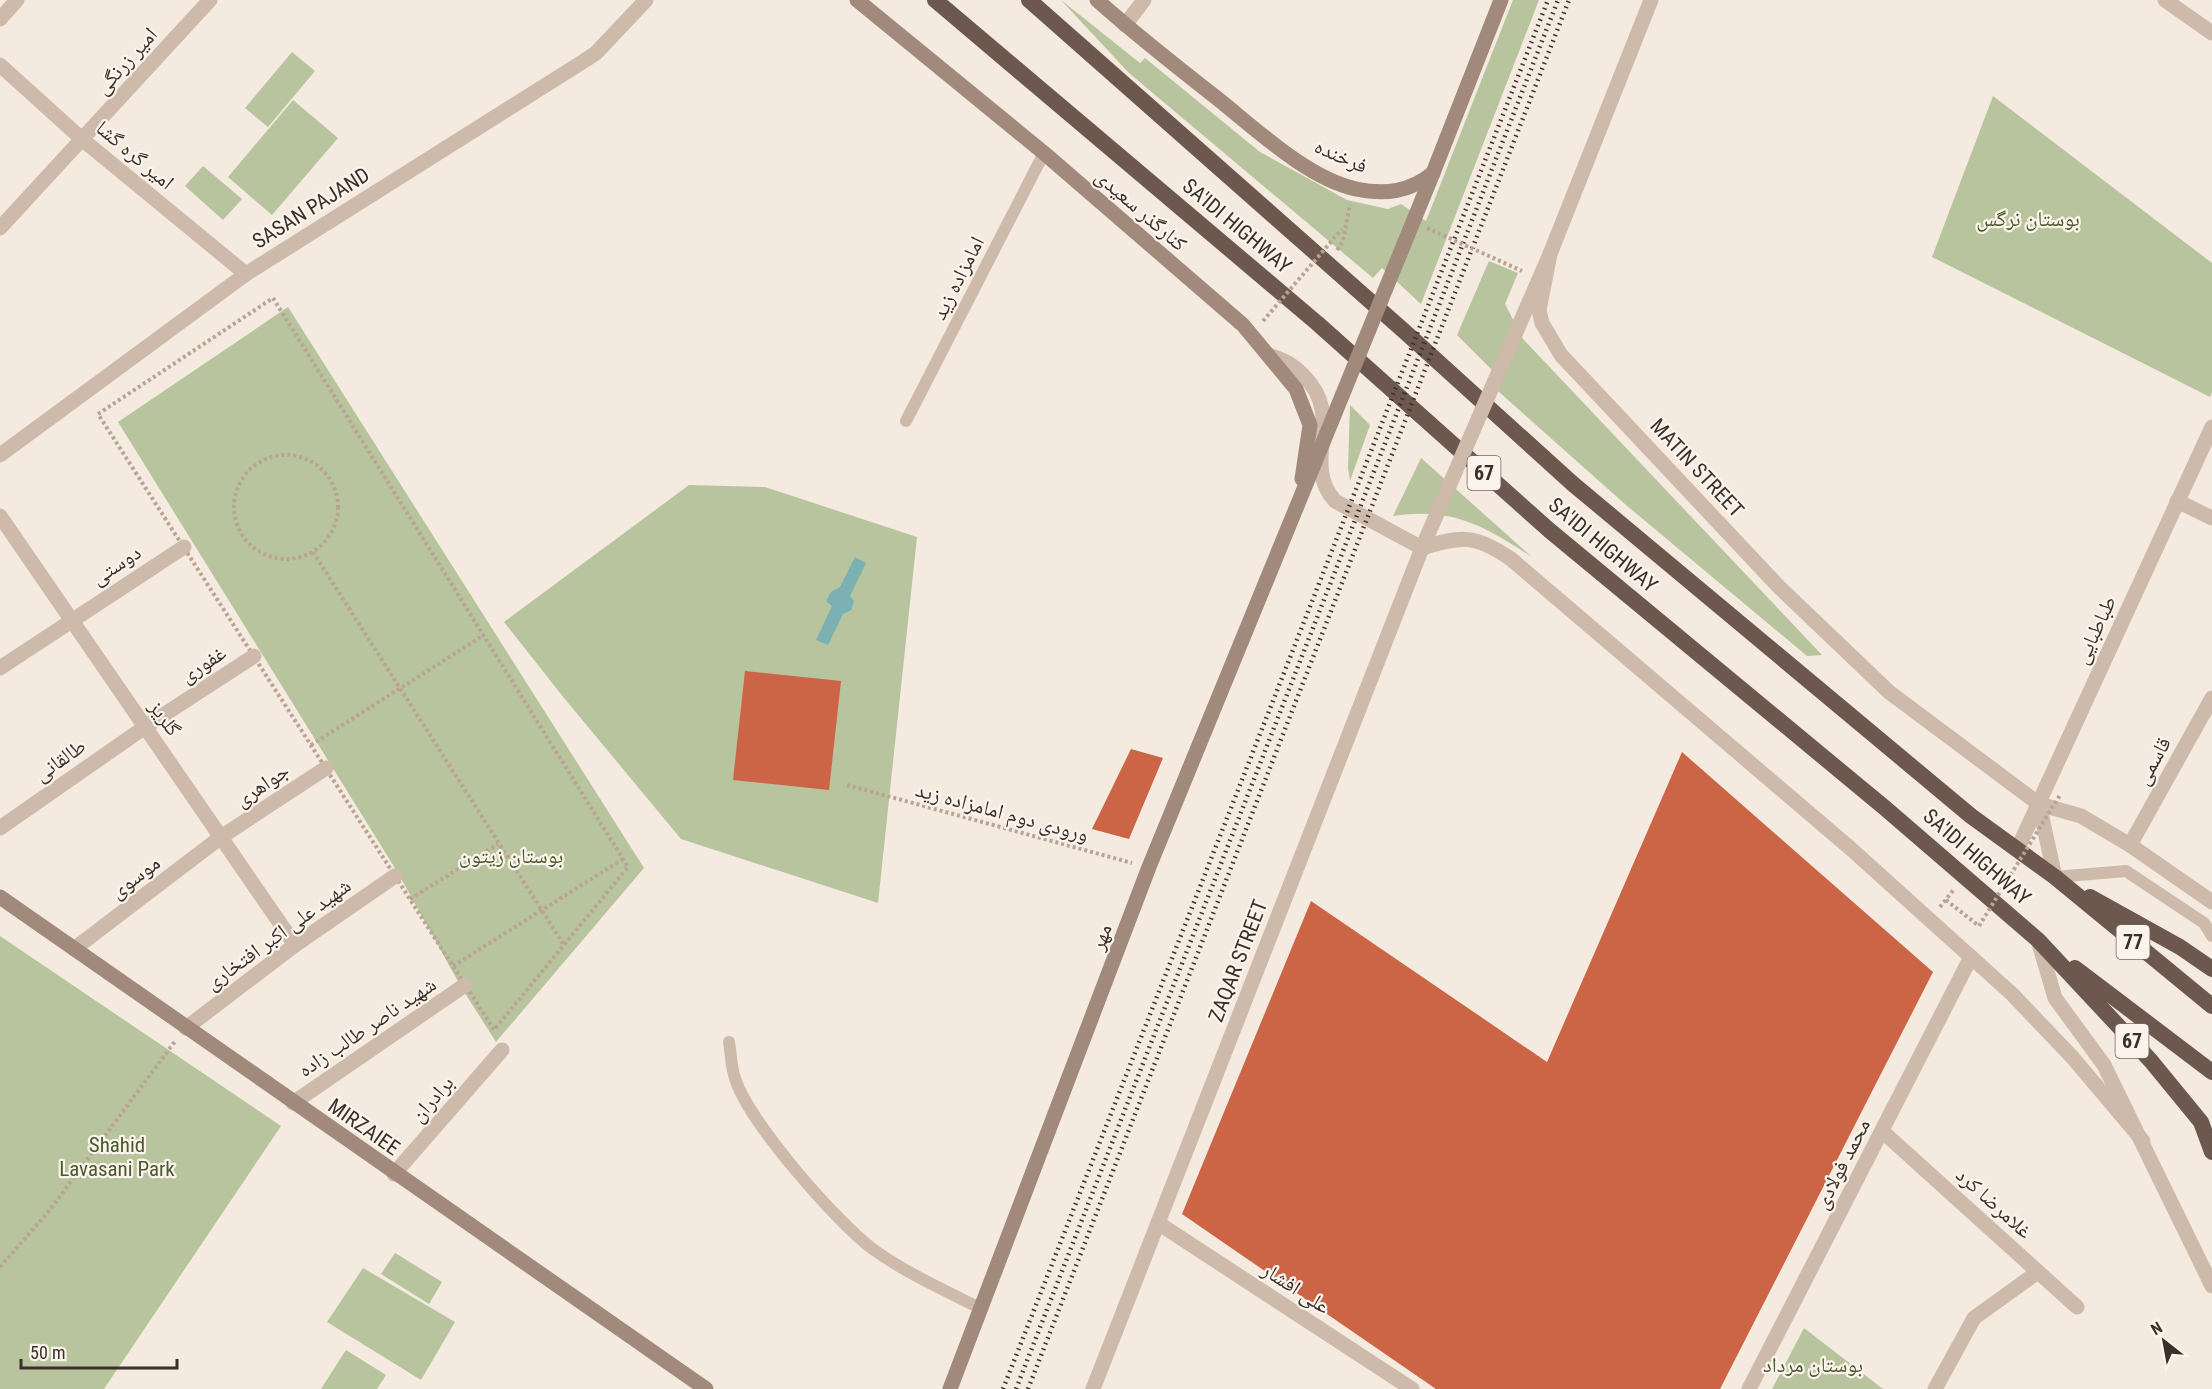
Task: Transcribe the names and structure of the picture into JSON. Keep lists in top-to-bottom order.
{
  "streets": {
    "highway": ["SA'IDI HIGHWAY", "67", "77"],
    "main road": [
      "فرخنده",
      "کنارگذر سعیدی",
      "مهر",
      "MIRZAIEE"
    ],
    "street": [
      "امیر زرنگی",
      "امیر گره گشا",
      "SASAN PAJAND",
      "MATIN STREET",
      "دوستی",
      "طباطبایی",
      "غفوری",
      "گلریز",
      "طالقانی",
      "قاسمی",
      "جواهری",
      "موسوی",
      "شهید علی اکبر افتخاری",
      "ZAQAR STREET",
      "شهید ناصر طالب زاده",
      "برادران",
      "محمد فولادی",
      "غلامرضا کرد",
      "علی افشار"
    ],
    "lane": ["امامزاده زید"],
    "path": ["ورودی دوم امامزاده زید"]
  },
  "crossings": [
    ["امیر زرنگی", "امیر گره گشا"],
    ["امیر گره گشا", "SASAN PAJAND"],
    ["کنارگذر سعیدی", "امامزاده زید"],
    ["کنارگذر سعیدی", "مهر"],
    ["SA'IDI HIGHWAY", "طباطبایی"],
    ["SA'IDI HIGHWAY", "77"],
    ["MATIN STREET", "طباطبایی"],
    ["MATIN STREET", "ZAQAR STREET"],
    ["دوستی", "گلریز"],
    ["غفوری", "گلریز"],
    ["غفوری", "طالقانی"],
    ["گلریز", "طالقانی"],
    ["گلریز", "جواهری"],
    ["گلریز", "موسوی"],
    ["گلریز", "شهید علی اکبر افتخاری"],
    ["جواهری", "موسوی"],
    ["ورودی دوم امامزاده زید", "مهر"],
    ["موسوی", "MIRZAIEE"],
    ["شهید علی اکبر افتخاری", "MIRZAIEE"],
    ["ZAQAR STREET", "علی افشار"],
    ["شهید ناصر طالب زاده", "MIRZAIEE"],
    ["برادران", "MIRZAIEE"],
    ["محمد فولادی", "غلامرضا کرد"]
  ],
  "parks": [
    "بوستان نرگس",
    "بوستان زیتون",
    "Shahid Lavasani Park",
    "بوستان مرداد"
  ],
  "scale_bar": "50 m",
  "north": "top left"
}
